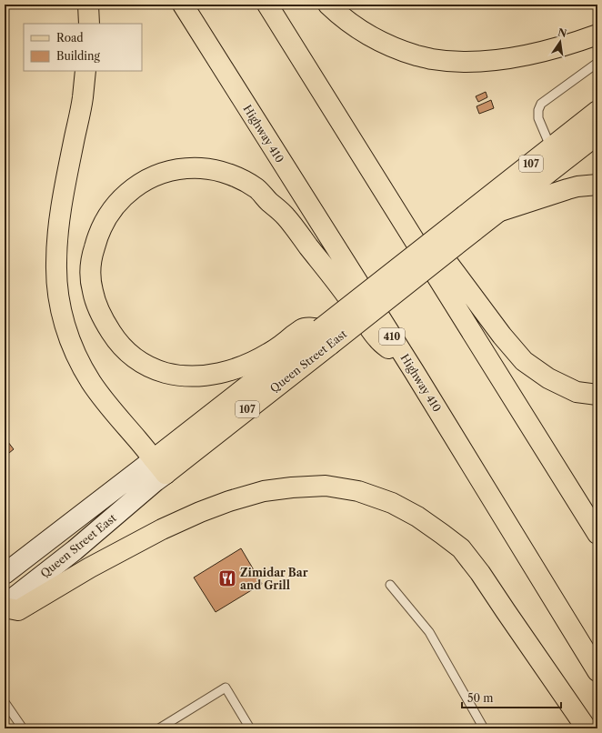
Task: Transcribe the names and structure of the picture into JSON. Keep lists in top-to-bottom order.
{
  "streets": {
    "main road": [
      "Highway 410",
      "107",
      "410",
      "Queen Street East"
    ]
  },
  "places": {
    "restaurant": ["Zimidar Bar and Grill"]
  },
  "legend": ["Road", "Building"],
  "scale_bar": "50 m",
  "north": "top"
}
